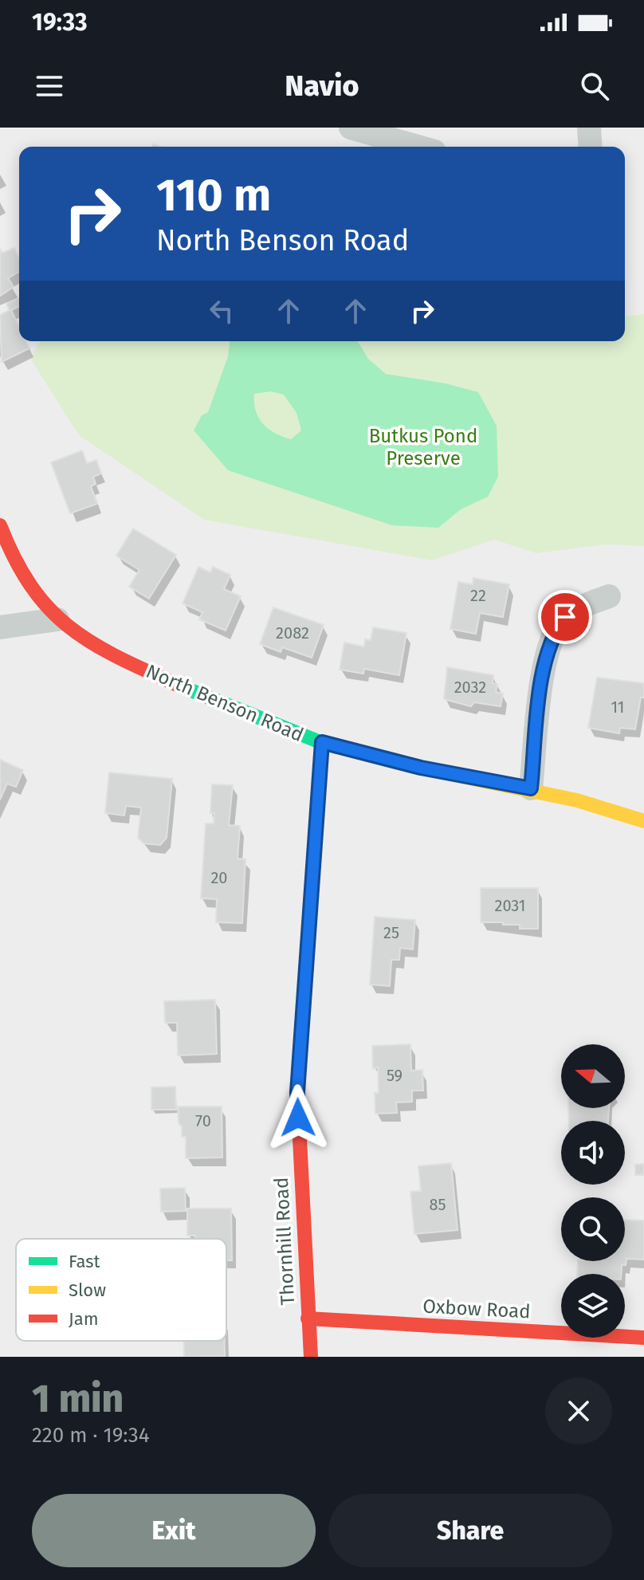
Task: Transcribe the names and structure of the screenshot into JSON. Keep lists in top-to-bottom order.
{
  "streets": {
    "street": ["North Benson Road", "Thornhill Road", "Oxbow Road"]
  },
  "crossings": [
    ["North Benson Road", "Thornhill Road"],
    ["Thornhill Road", "Oxbow Road"]
  ],
  "parks": ["Butkus Pond Preserve"],
  "house_numbers": [
    "22",
    "2082",
    "2032",
    "11",
    "20",
    "2031",
    "25",
    "59",
    "70",
    "85"
  ],
  "legend": ["Fast", "Slow", "Jam"],
  "north": "left",
  "page": {
    "status": "19:33",
    "header": "Navio",
    "turn": ["110 m", "North Benson Road"],
    "heading": ["1 min", "220 m · 19:34"],
    "buttons": ["Exit", "Share"]
  }
}
